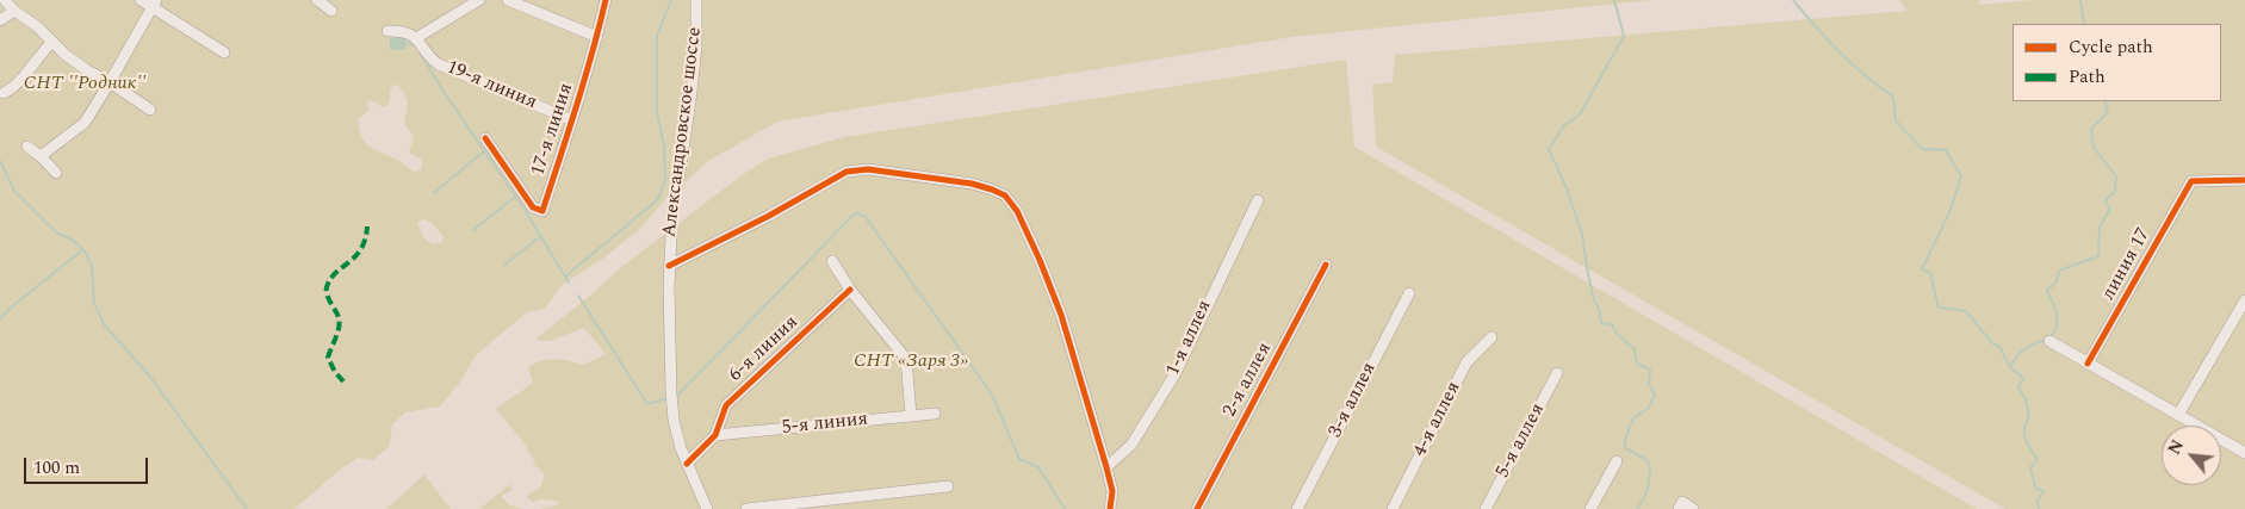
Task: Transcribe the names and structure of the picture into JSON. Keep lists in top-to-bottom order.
{
  "streets": {
    "street": [
      "19-я линия",
      "17-я линия",
      "Александровское шоссе",
      "линия 17",
      "1-я аллея",
      "6-я линия",
      "2-я аллея",
      "3-я аллея",
      "4-я аллея",
      "5-я линия",
      "5-я аллея"
    ]
  },
  "crossings": [
    ["19-я линия", "17-я линия"],
    ["Александровское шоссе", "6-я линия"],
    ["6-я линия", "5-я линия"]
  ],
  "parks": ["СНТ ''Родник''", "СНТ «Заря 3»"],
  "legend": ["Cycle path", "Path"],
  "scale_bar": "100 m",
  "north": "top left"
}
